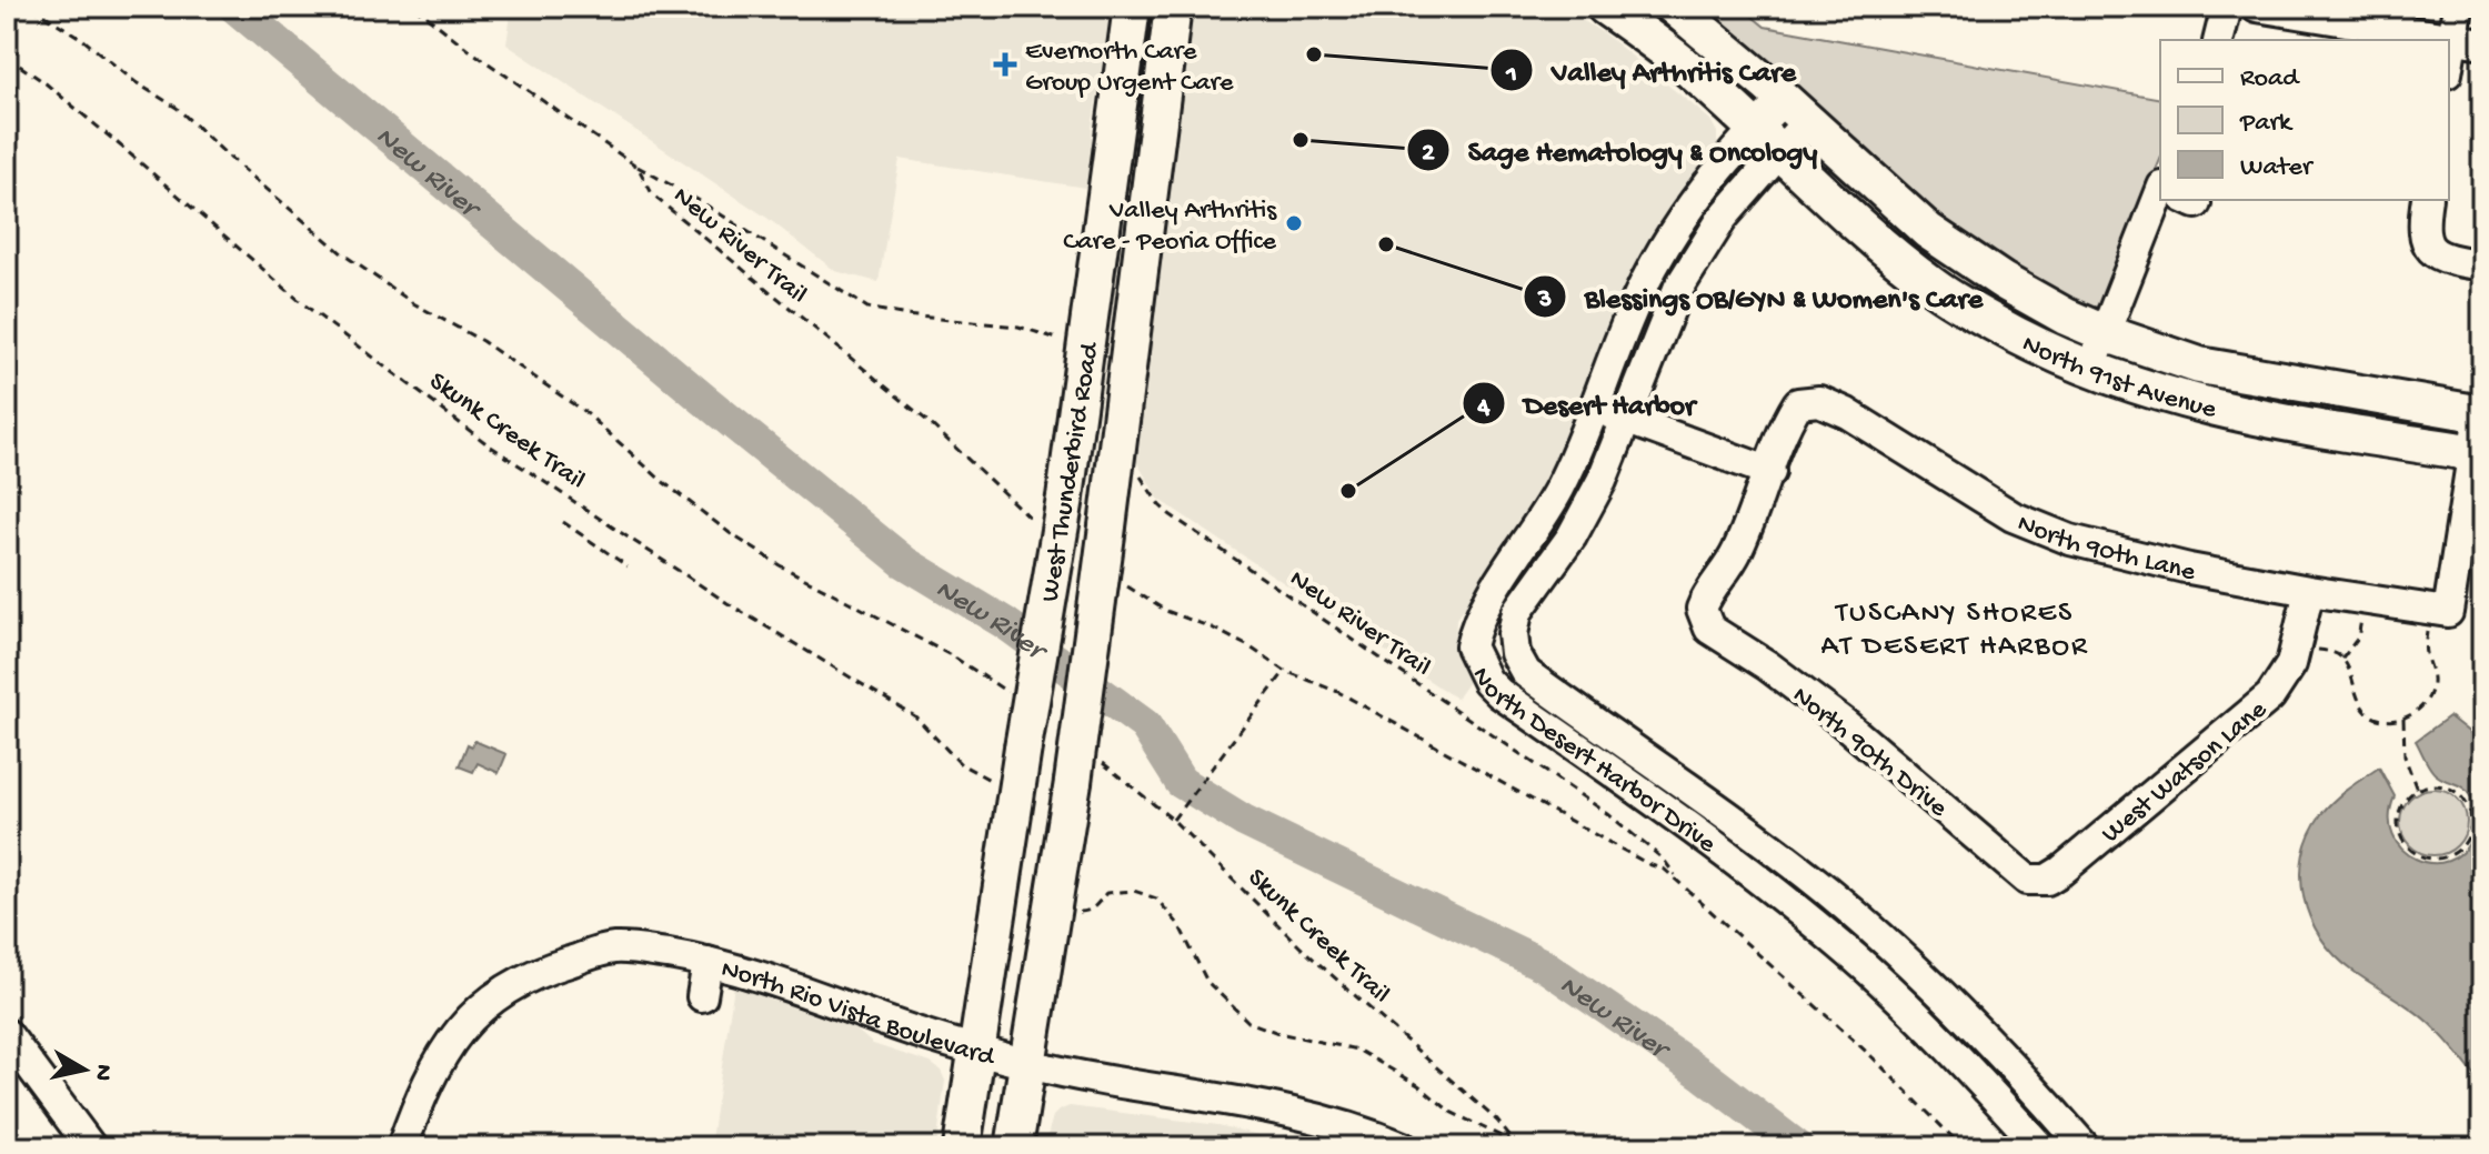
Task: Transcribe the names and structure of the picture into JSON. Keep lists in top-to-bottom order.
{
  "streets": {
    "main road": ["North 91st Avenue", "West Thunderbird Road"],
    "street": [
      "North 90th Lane",
      "North 90th Drive",
      "North Desert Harbor Drive",
      "West Watson Lane",
      "North Rio Vista Boulevard"
    ],
    "path": ["New River Trail", "Skunk Creek Trail"]
  },
  "crossings": [
    ["New River Trail", "West Thunderbird Road"],
    ["North 91st Avenue", "North Desert Harbor Drive"],
    ["Skunk Creek Trail", "West Thunderbird Road"],
    ["West Thunderbird Road", "North Rio Vista Boulevard"],
    ["North 90th Lane", "North 90th Drive"],
    ["North 90th Lane", "West Watson Lane"],
    ["North 90th Drive", "West Watson Lane"]
  ],
  "districts": ["TUSCANY SHORES AT DESERT HARBOR"],
  "water": ["New River"],
  "places": {
    "other": [
      "Valley Arthritis Care",
      "Sage Hematology & Oncology",
      "Valley Arthritis Care - Peoria Office",
      "Blessings OB/GYN & Women's Care",
      "Desert Harbor"
    ],
    "health": ["Evernorth Care Group Urgent Care"]
  },
  "legend": ["Road", "Park", "Water"],
  "north": "right"
}
